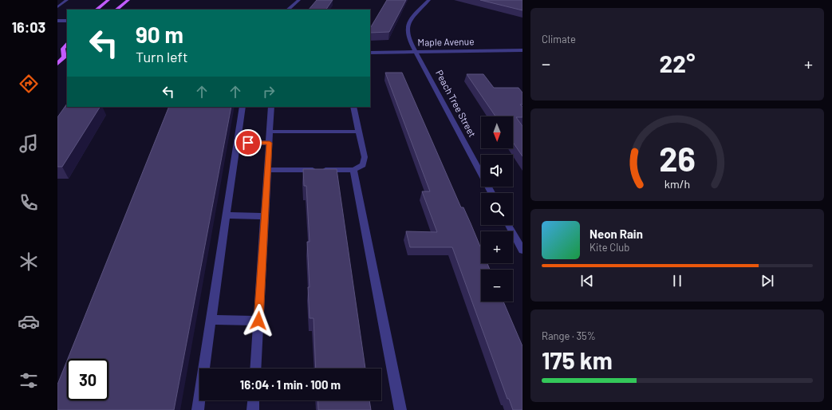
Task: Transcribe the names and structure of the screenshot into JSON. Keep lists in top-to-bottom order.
{
  "streets": {
    "street": ["Maple Avenue", "Peach Tree Street"]
  },
  "crossings": [
    ["Maple Avenue", "Peach Tree Street"]
  ],
  "north": "bottom",
  "page": {
    "tabs": "16:03",
    "tile": [
      "Climate",
      ["Range · 35%", "175 km"]
    ],
    "turn": ["90 m", "Turn left"],
    "heat": ["−", "22°", "+"],
    "map_buttons": ["+", "−"],
    "song": ["Neon Rain", "Kite Club"],
    "limit": "30",
    "trip": "16:04 · 1 min · 100 m",
    "gauge": ["26", "km/h"]
  }
}
